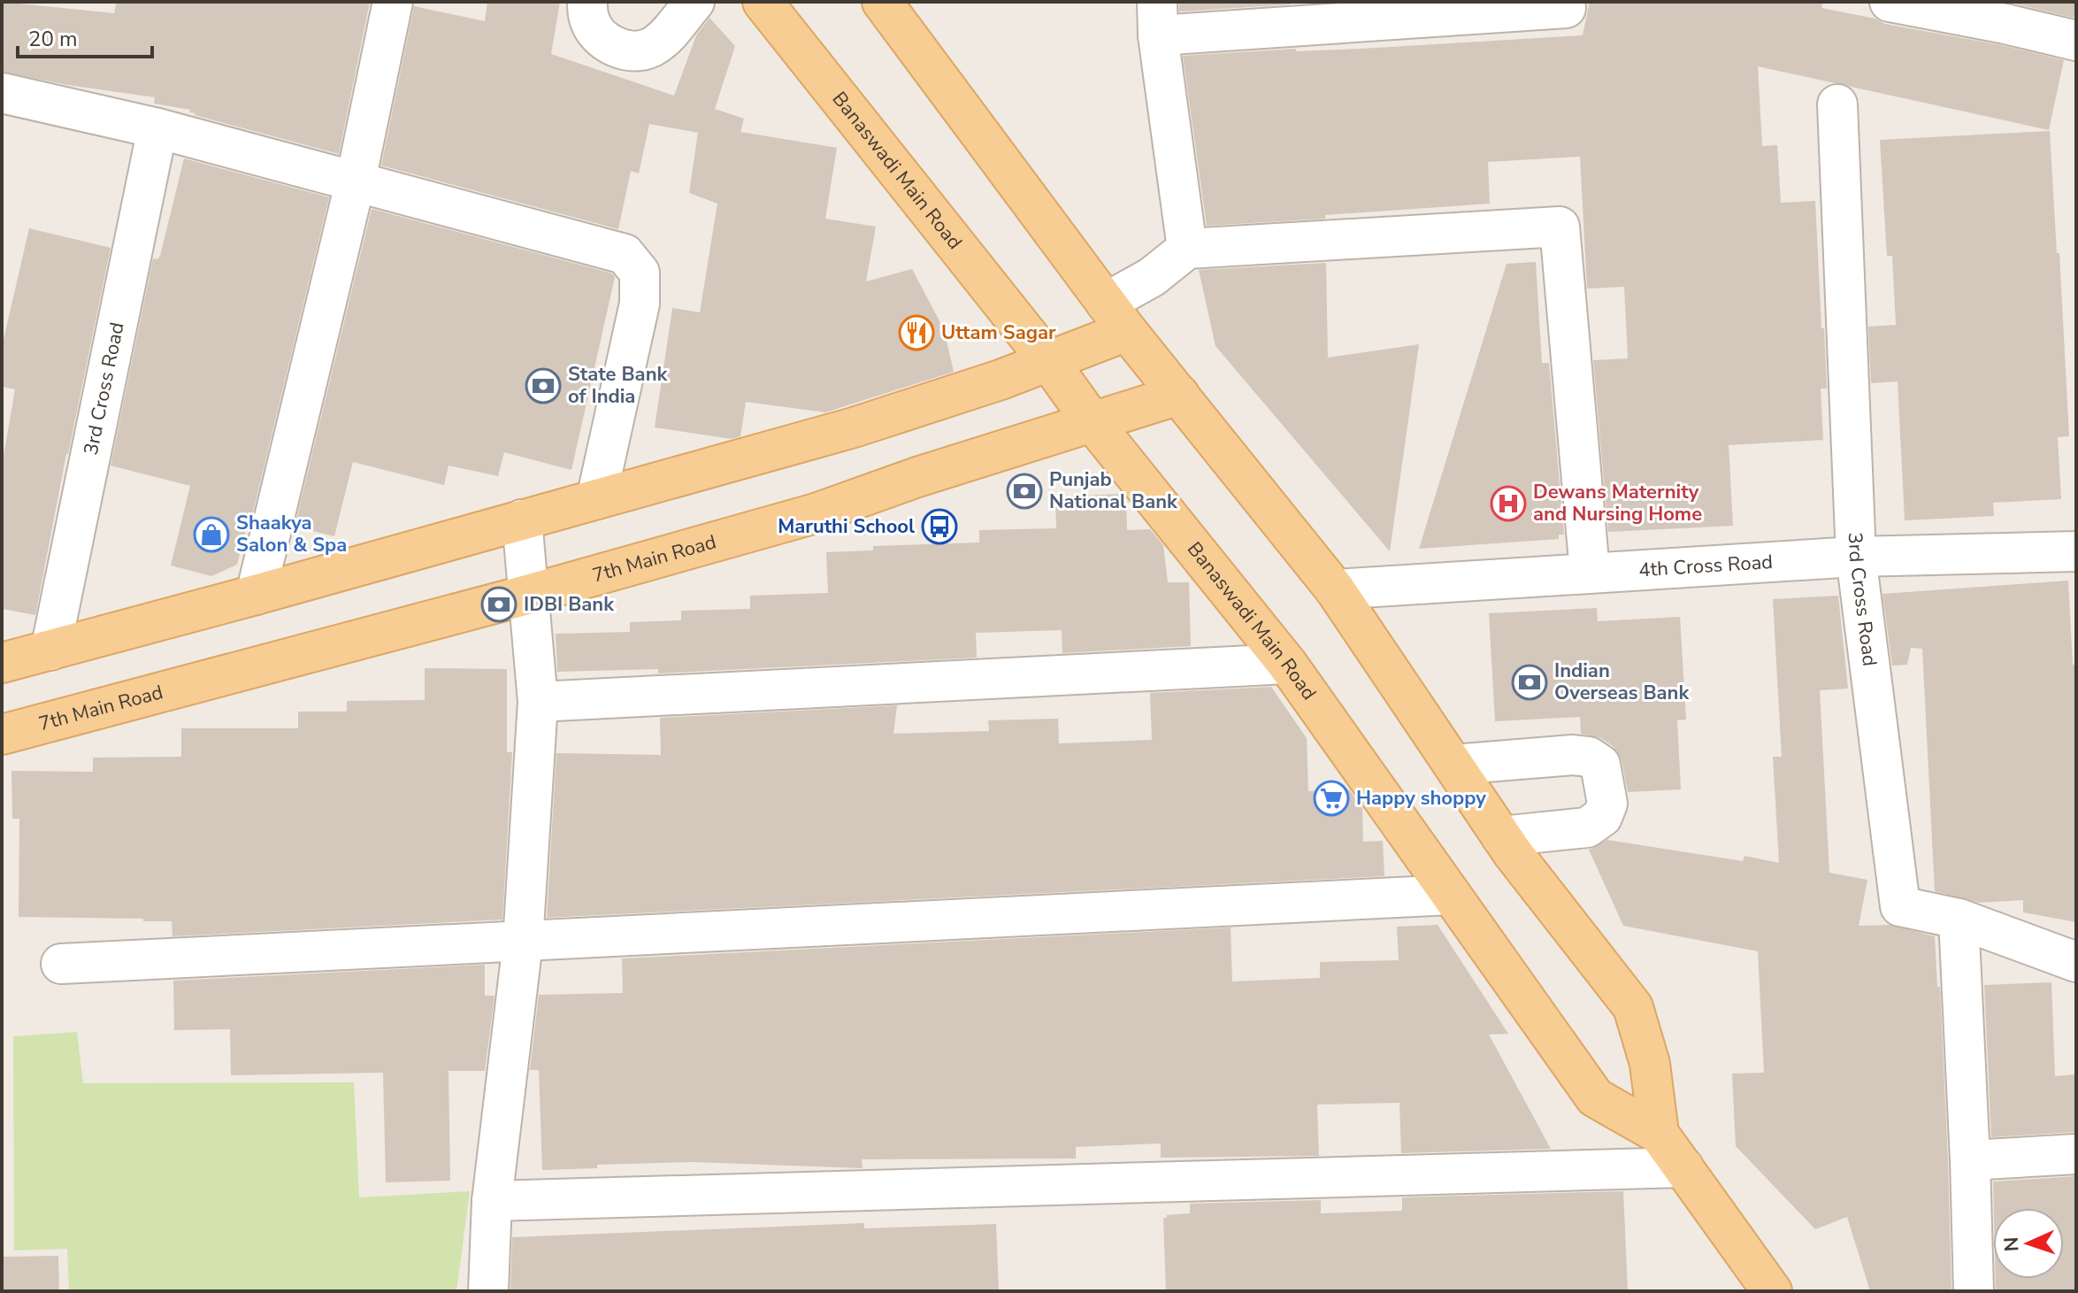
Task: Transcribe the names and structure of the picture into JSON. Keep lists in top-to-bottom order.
{
  "streets": {
    "main road": ["Banaswadi Main Road", "7th Main Road"],
    "street": ["3rd Cross Road", "4th Cross Road"]
  },
  "crossings": [
    ["Banaswadi Main Road", "7th Main Road"],
    ["Banaswadi Main Road", "4th Cross Road"],
    ["3rd Cross Road", "4th Cross Road"]
  ],
  "places": {
    "restaurant": ["Uttam Sagar"],
    "bank": [
      "State Bank of India",
      "Punjab National Bank",
      "IDBI Bank",
      "Indian Overseas Bank"
    ],
    "hospital": ["Dewans Maternity and Nursing Home"],
    "bus stop": ["Maruthi School"],
    "shop": ["Shaakya Salon & Spa"],
    "supermarket": ["Happy shoppy"]
  },
  "scale_bar": "20 m",
  "north": "left"
}
